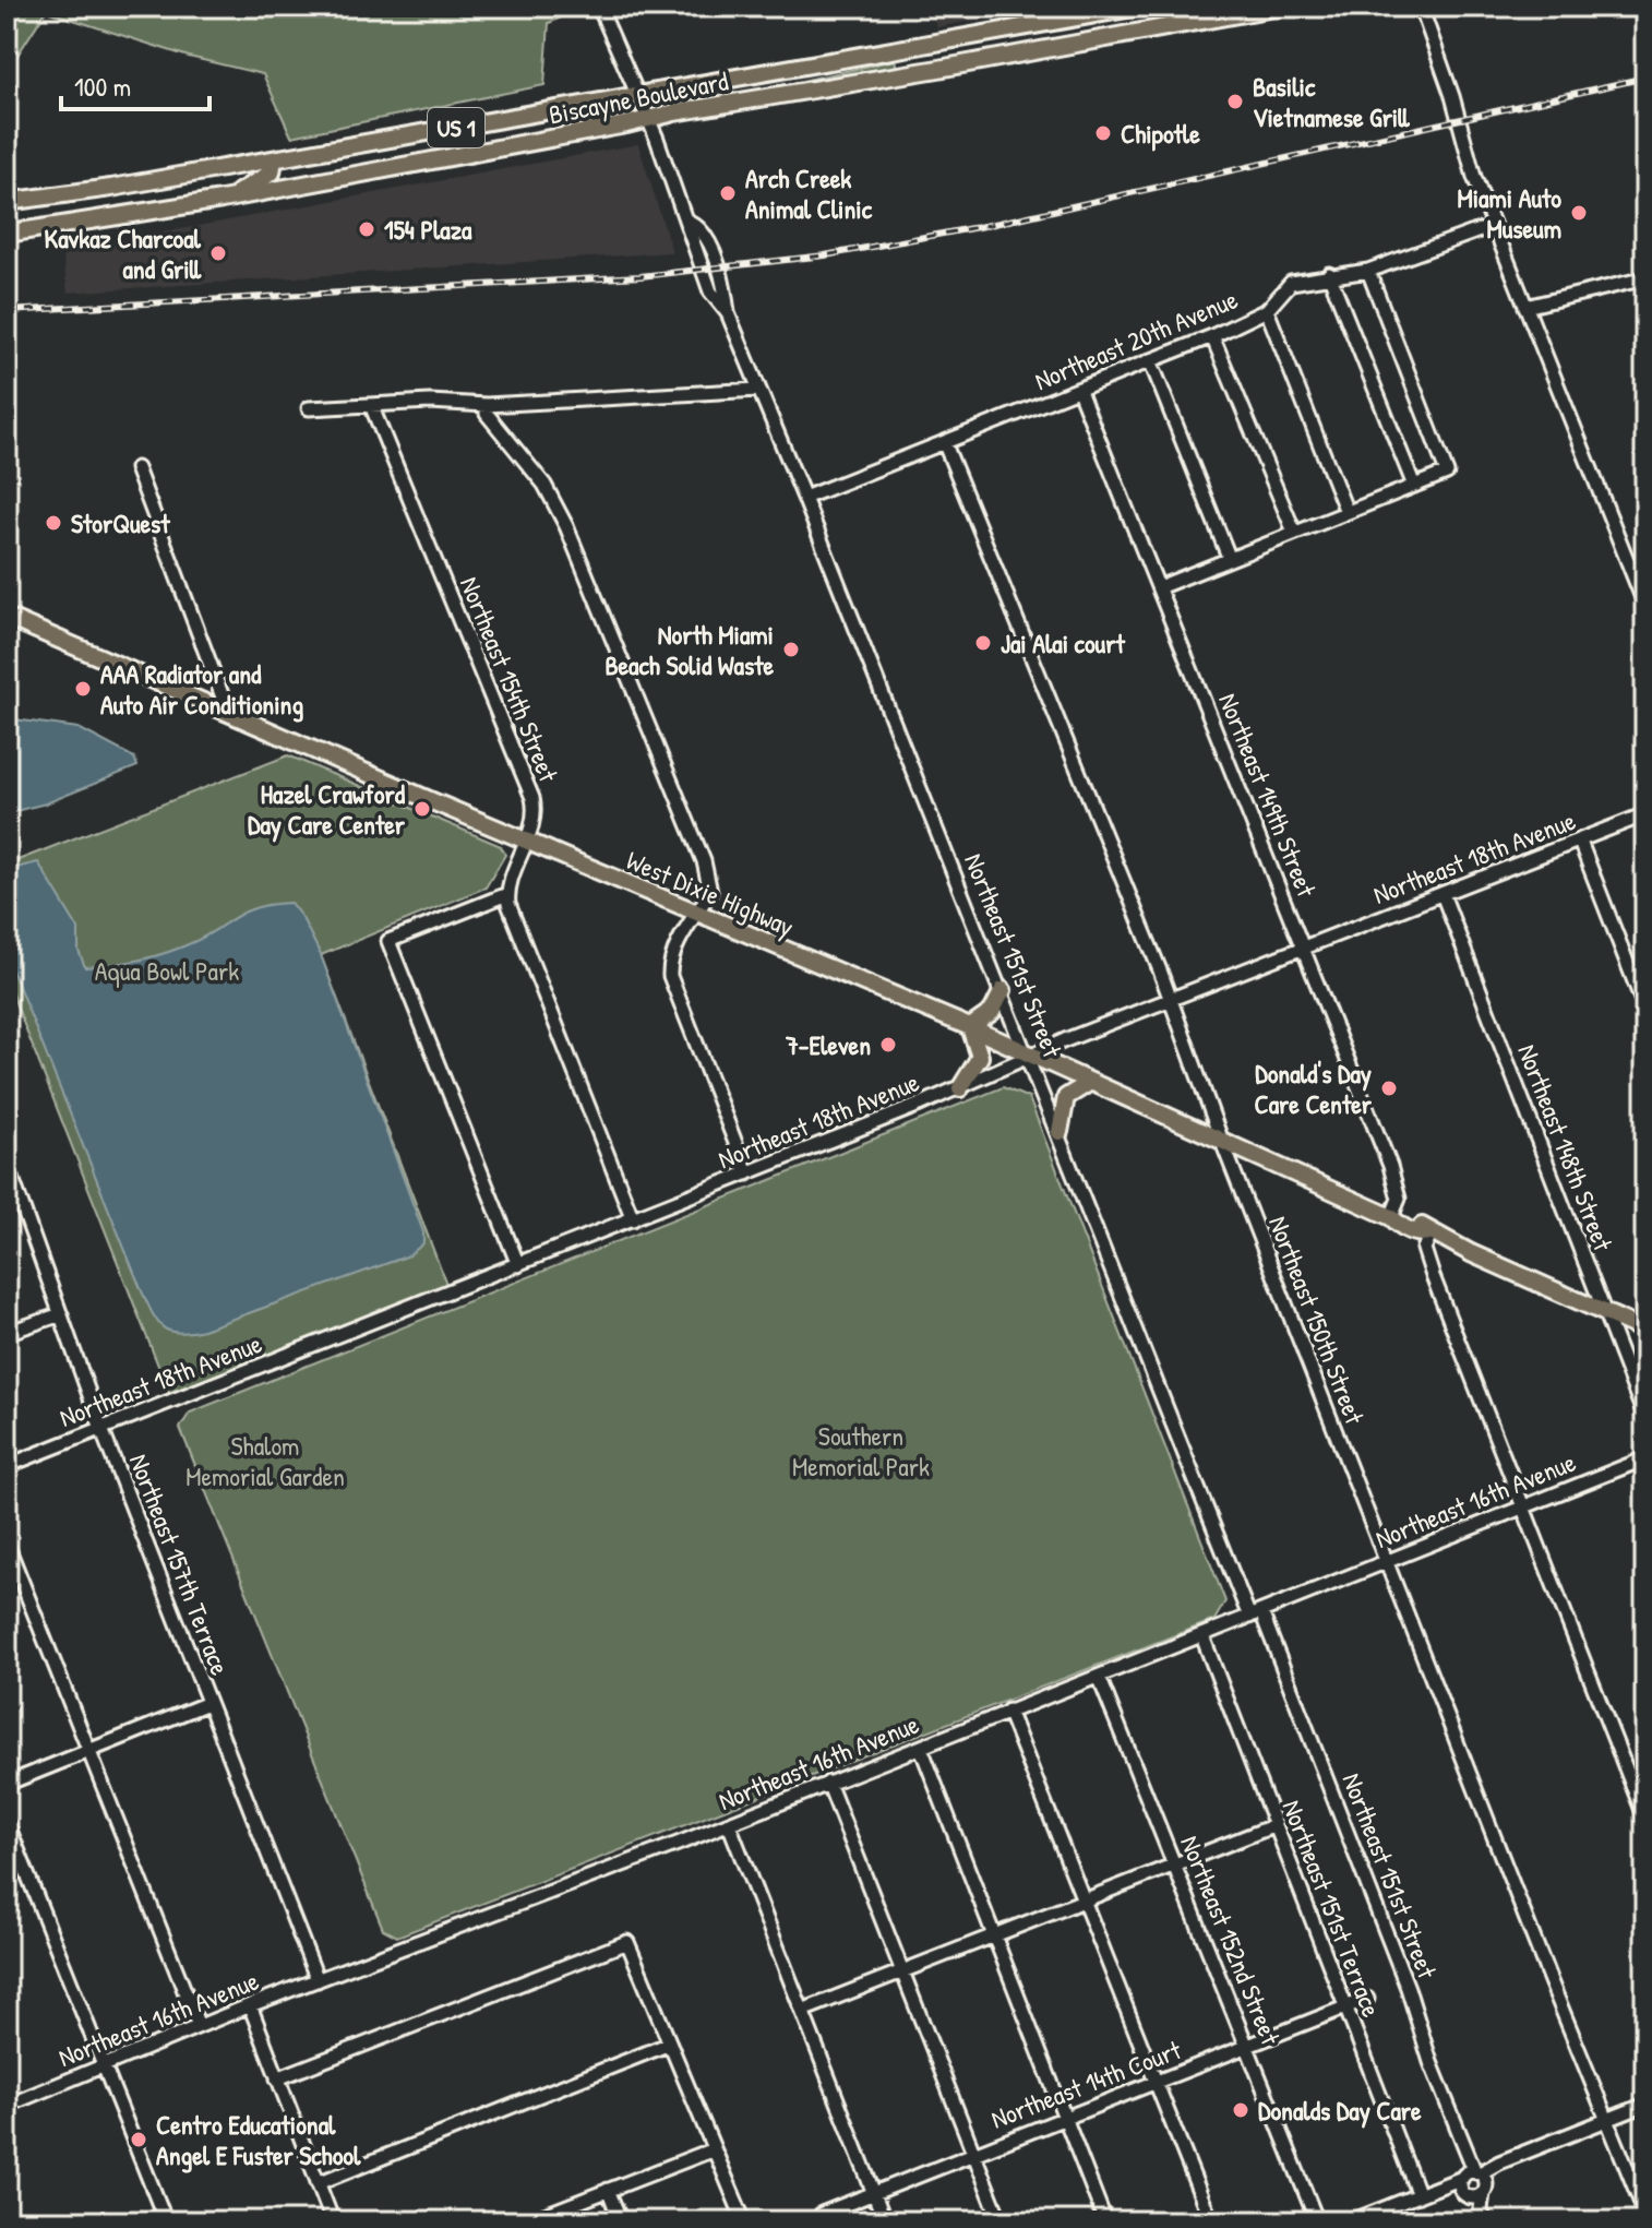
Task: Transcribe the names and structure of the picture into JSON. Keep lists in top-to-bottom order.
{
  "streets": {
    "main road": ["Biscayne Boulevard", "US 1", "West Dixie Highway"],
    "street": [
      "Northeast 20th Avenue",
      "Northeast 154th Street",
      "Northeast 149th Street",
      "Northeast 18th Avenue",
      "Northeast 151st Street",
      "Northeast 148th Street",
      "Northeast 150th Street",
      "Northeast 16th Avenue",
      "Northeast 157th Terrace",
      "Northeast 151st Terrace",
      "Northeast 152nd Street",
      "Northeast 14th Court"
    ]
  },
  "crossings": [
    ["Biscayne Boulevard", "Northeast 151st Street"],
    ["Northeast 20th Avenue", "Northeast 149th Street"],
    ["Northeast 20th Avenue", "Northeast 151st Street"],
    ["Northeast 20th Avenue", "Northeast 150th Street"],
    ["Northeast 154th Street", "West Dixie Highway"],
    ["Northeast 149th Street", "Northeast 18th Avenue"],
    ["Northeast 149th Street", "West Dixie Highway"],
    ["Northeast 18th Avenue", "West Dixie Highway"],
    ["Northeast 18th Avenue", "Northeast 151st Street"],
    ["Northeast 18th Avenue", "Northeast 148th Street"],
    ["Northeast 18th Avenue", "Northeast 150th Street"],
    ["Northeast 18th Avenue", "Northeast 157th Terrace"],
    ["West Dixie Highway", "Northeast 151st Street"],
    ["West Dixie Highway", "Northeast 148th Street"],
    ["West Dixie Highway", "Northeast 150th Street"],
    ["Northeast 151st Street", "Northeast 16th Avenue"],
    ["Northeast 150th Street", "Northeast 16th Avenue"],
    ["Northeast 16th Avenue", "Northeast 157th Terrace"],
    ["Northeast 16th Avenue", "Northeast 151st Terrace"],
    ["Northeast 16th Avenue", "Northeast 152nd Street"],
    ["Northeast 151st Terrace", "Northeast 14th Court"],
    ["Northeast 152nd Street", "Northeast 14th Court"]
  ],
  "parks": ["Aqua Bowl Park", "Southern Memorial Park", "Shalom Memorial Garden"],
  "places": [
    "Basilic Vietnamese Grill",
    "Chipotle",
    "Arch Creek Animal Clinic",
    "Miami Auto Museum",
    "154 Plaza",
    "Kavkaz Charcoal and Grill",
    "StorQuest",
    "Jai Alai court",
    "North Miami Beach Solid Waste",
    "AAA Radiator and Auto Air Conditioning",
    "Hazel Crawford Day Care Center",
    "7-Eleven",
    "Donald's Day Care Center",
    "Donalds Day Care",
    "Centro Educational Angel E Fuster School"
  ],
  "scale_bar": "100 m"
}
